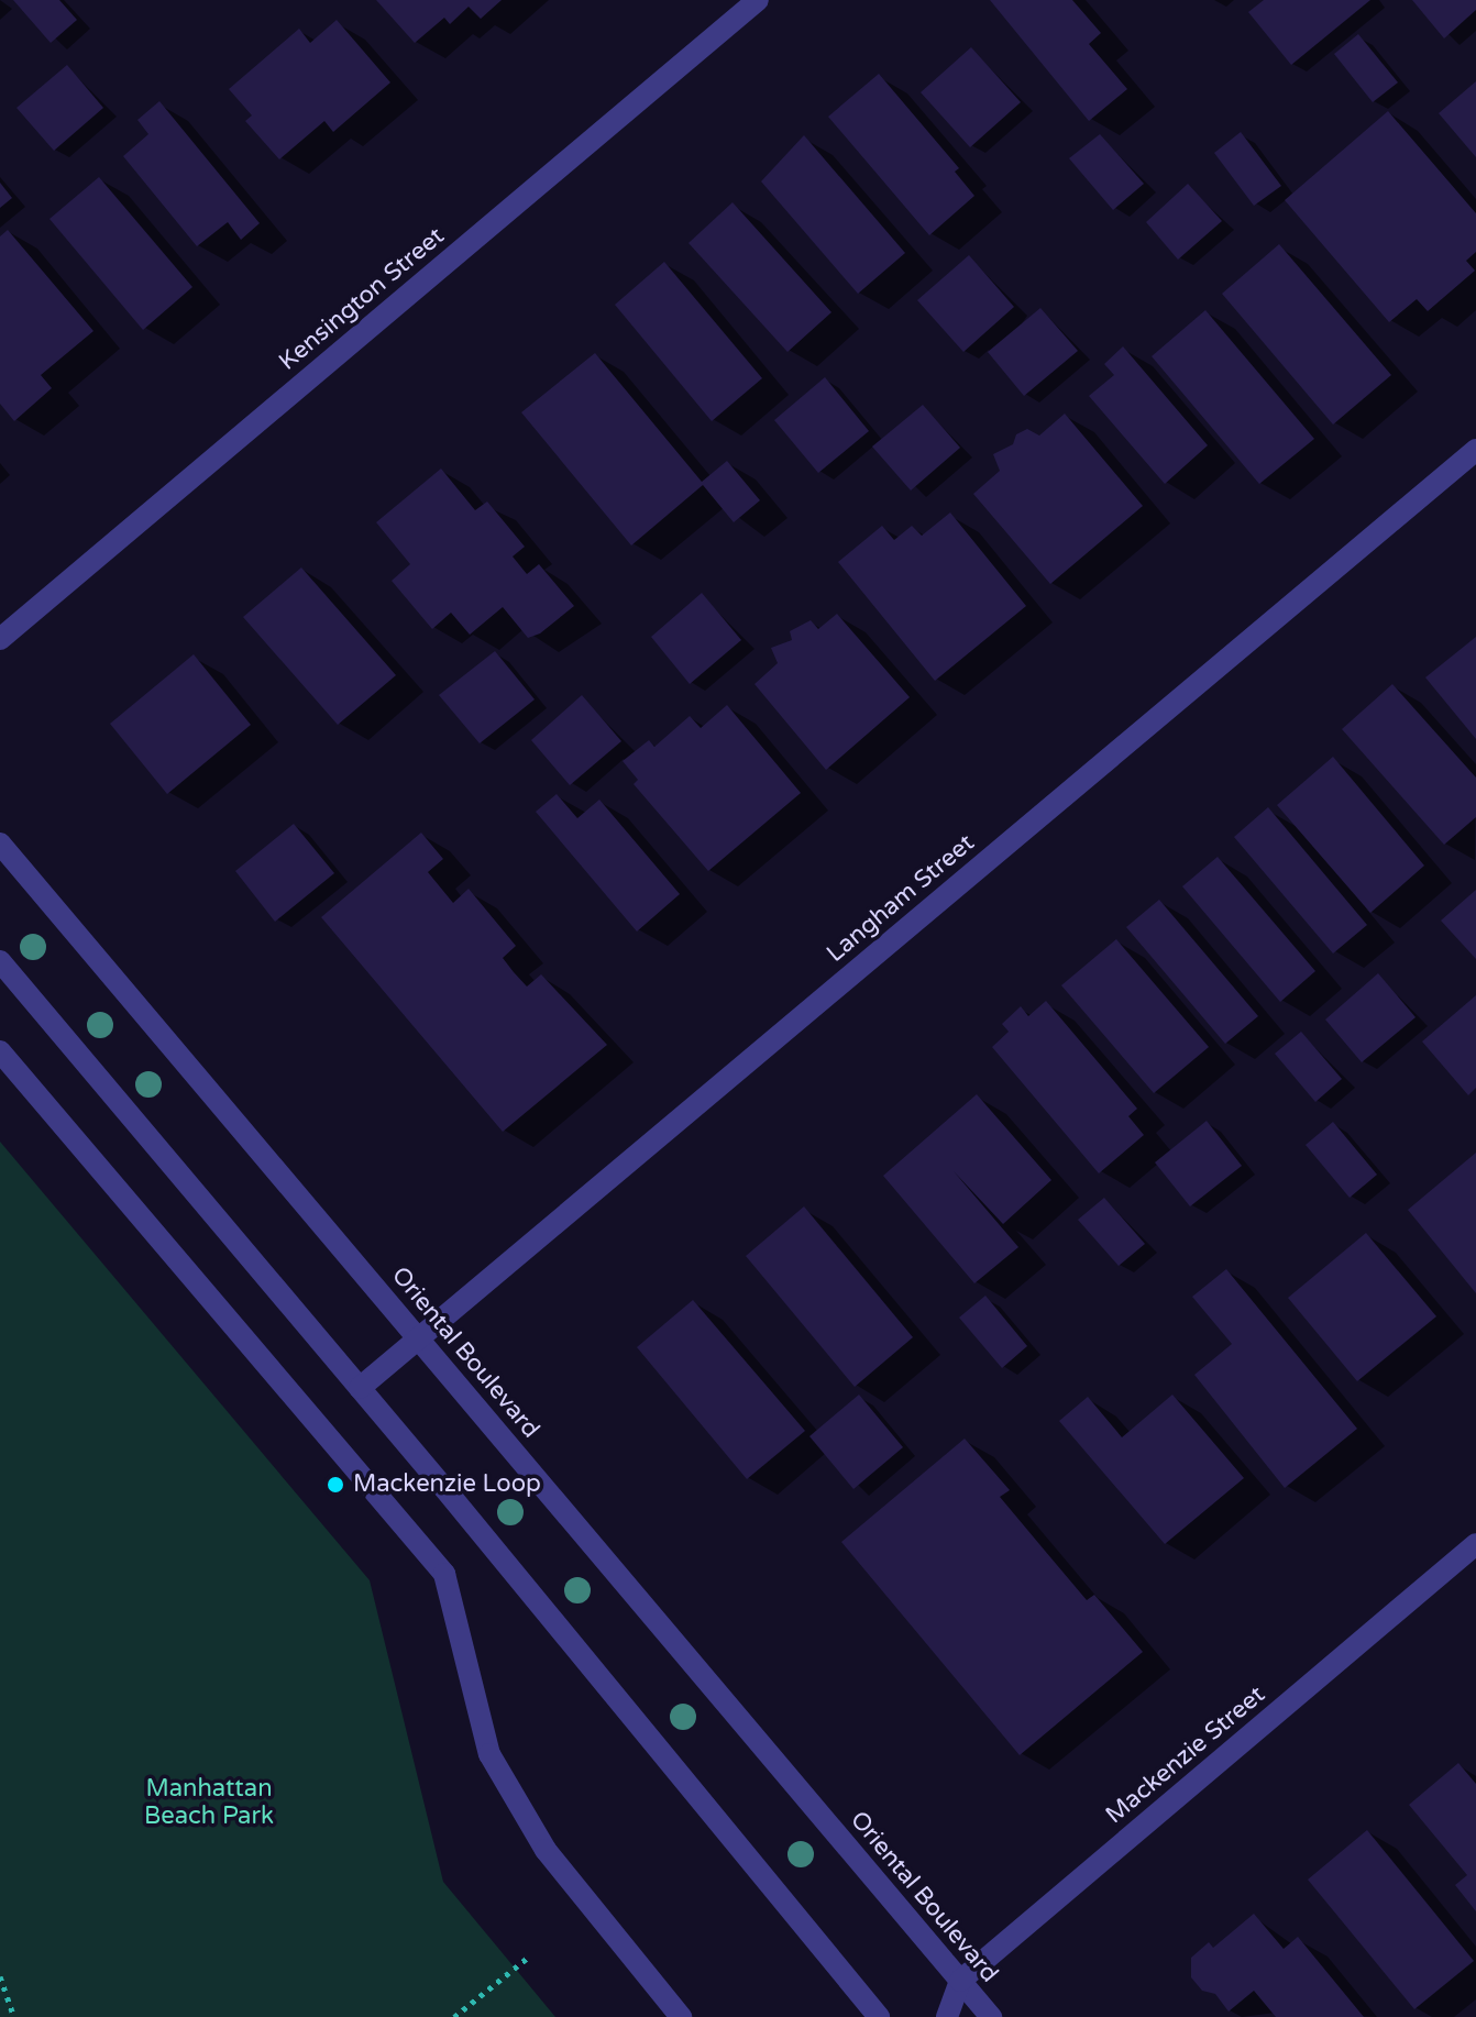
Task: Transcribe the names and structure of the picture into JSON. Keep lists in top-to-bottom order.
{
  "streets": {
    "street": [
      "Kensington Street",
      "Langham Street",
      "Oriental Boulevard",
      "Mackenzie Street"
    ]
  },
  "crossings": [
    ["Langham Street", "Oriental Boulevard"],
    ["Oriental Boulevard", "Mackenzie Street"]
  ],
  "parks": ["Manhattan Beach Park"],
  "places": ["Mackenzie Loop"]
}
